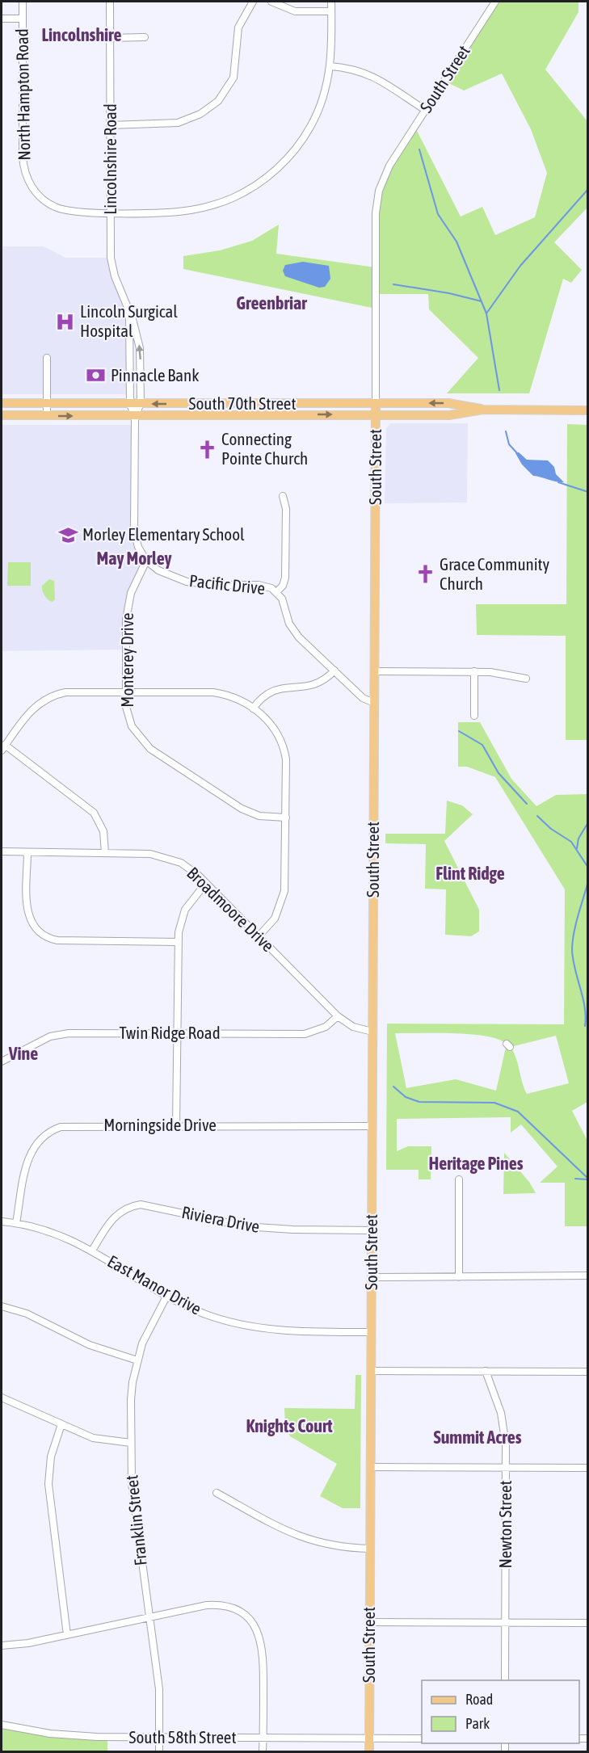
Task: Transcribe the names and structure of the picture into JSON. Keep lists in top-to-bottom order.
{
  "streets": {
    "main road": ["South Street", "South 70th Street"],
    "street": [
      "North Hampton Road",
      "Lincolnshire Road",
      "Pacific Drive",
      "Monterey Drive",
      "Broadmoore Drive",
      "Twin Ridge Road",
      "Morningside Drive",
      "Riviera Drive",
      "East Manor Drive",
      "Franklin Street",
      "Newton Street",
      "South 58th Street"
    ]
  },
  "crossings": [
    ["South Street", "South 70th Street"],
    ["South Street", "Pacific Drive"],
    ["South Street", "Broadmoore Drive"],
    ["South Street", "Morningside Drive"],
    ["South Street", "Riviera Drive"],
    ["South Street", "East Manor Drive"],
    ["South Street", "South 58th Street"],
    ["North Hampton Road", "Lincolnshire Road"],
    ["Lincolnshire Road", "South 70th Street"],
    ["Pacific Drive", "Monterey Drive"],
    ["Broadmoore Drive", "Twin Ridge Road"],
    ["Morningside Drive", "East Manor Drive"],
    ["Riviera Drive", "East Manor Drive"],
    ["East Manor Drive", "Franklin Street"],
    ["Franklin Street", "South 58th Street"]
  ],
  "districts": [
    "Lincolnshire",
    "Greenbriar",
    "May Morley",
    "Flint Ridge",
    "Vine",
    "Heritage Pines",
    "Knights Court",
    "Summit Acres"
  ],
  "places": {
    "hospital": ["Lincoln Surgical Hospital"],
    "bank": ["Pinnacle Bank"],
    "church": ["Connecting Pointe Church", "Grace Community Church"],
    "school or university": ["Morley Elementary School"]
  },
  "legend": ["Road", "Park"]
}
